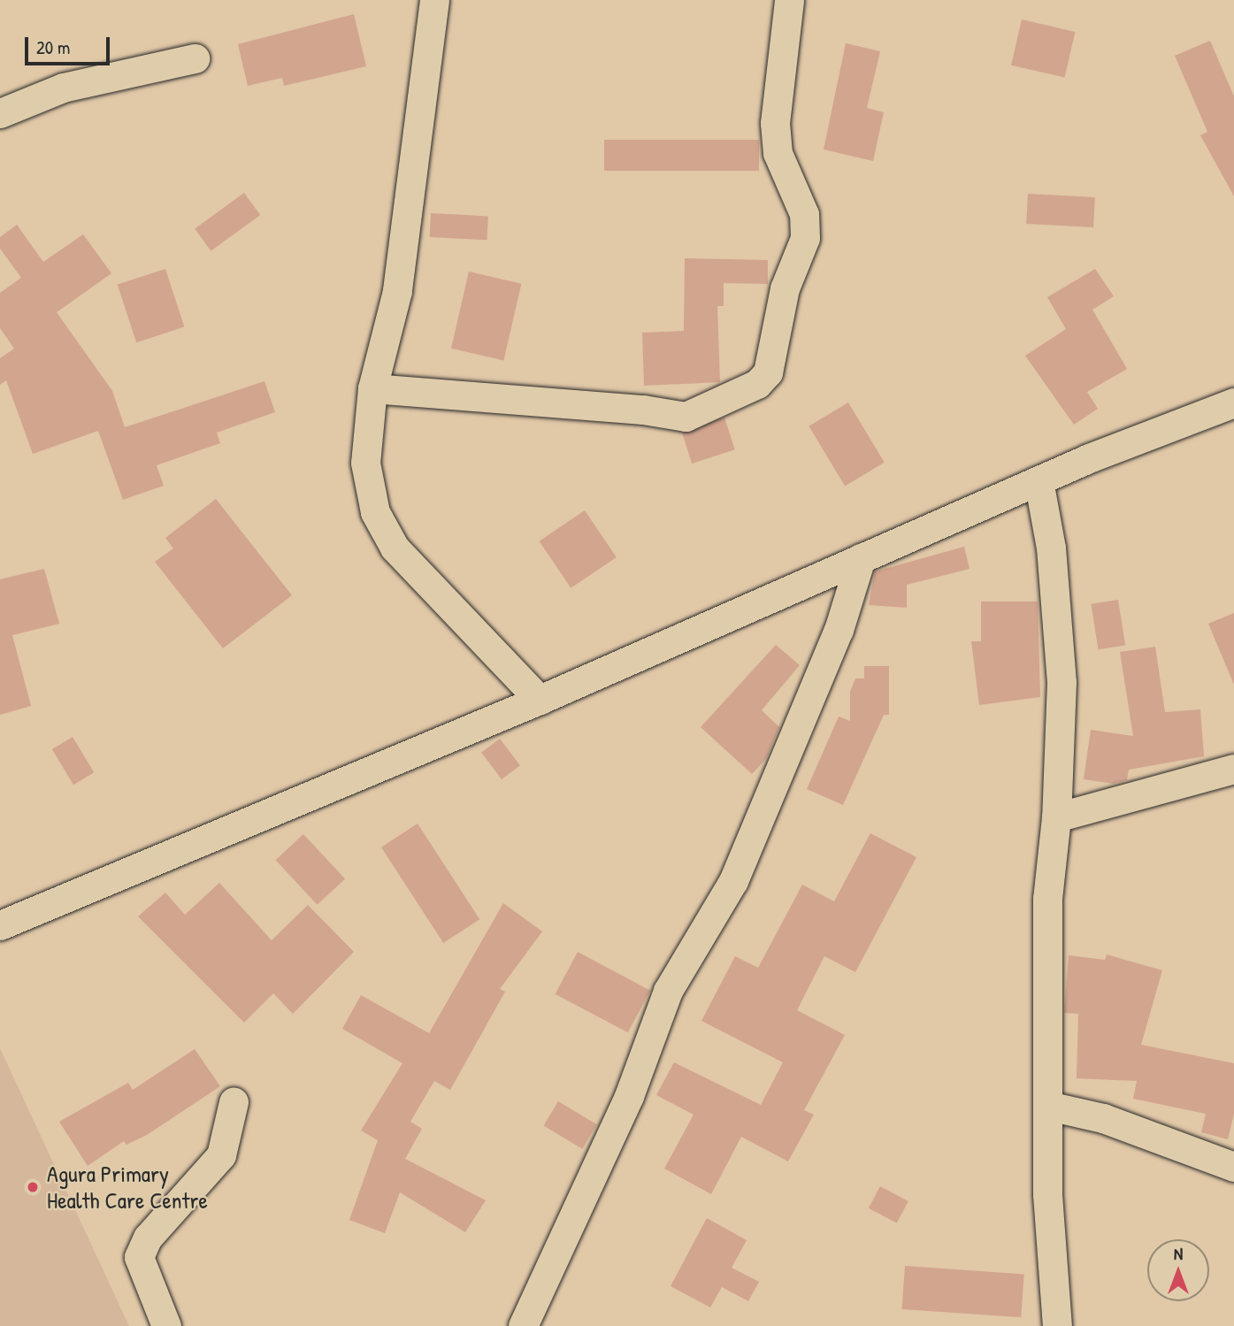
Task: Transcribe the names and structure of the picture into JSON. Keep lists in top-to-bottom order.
{
  "places": ["Agura Primary Health Care Centre"],
  "scale_bar": "20 m",
  "north": "top"
}
